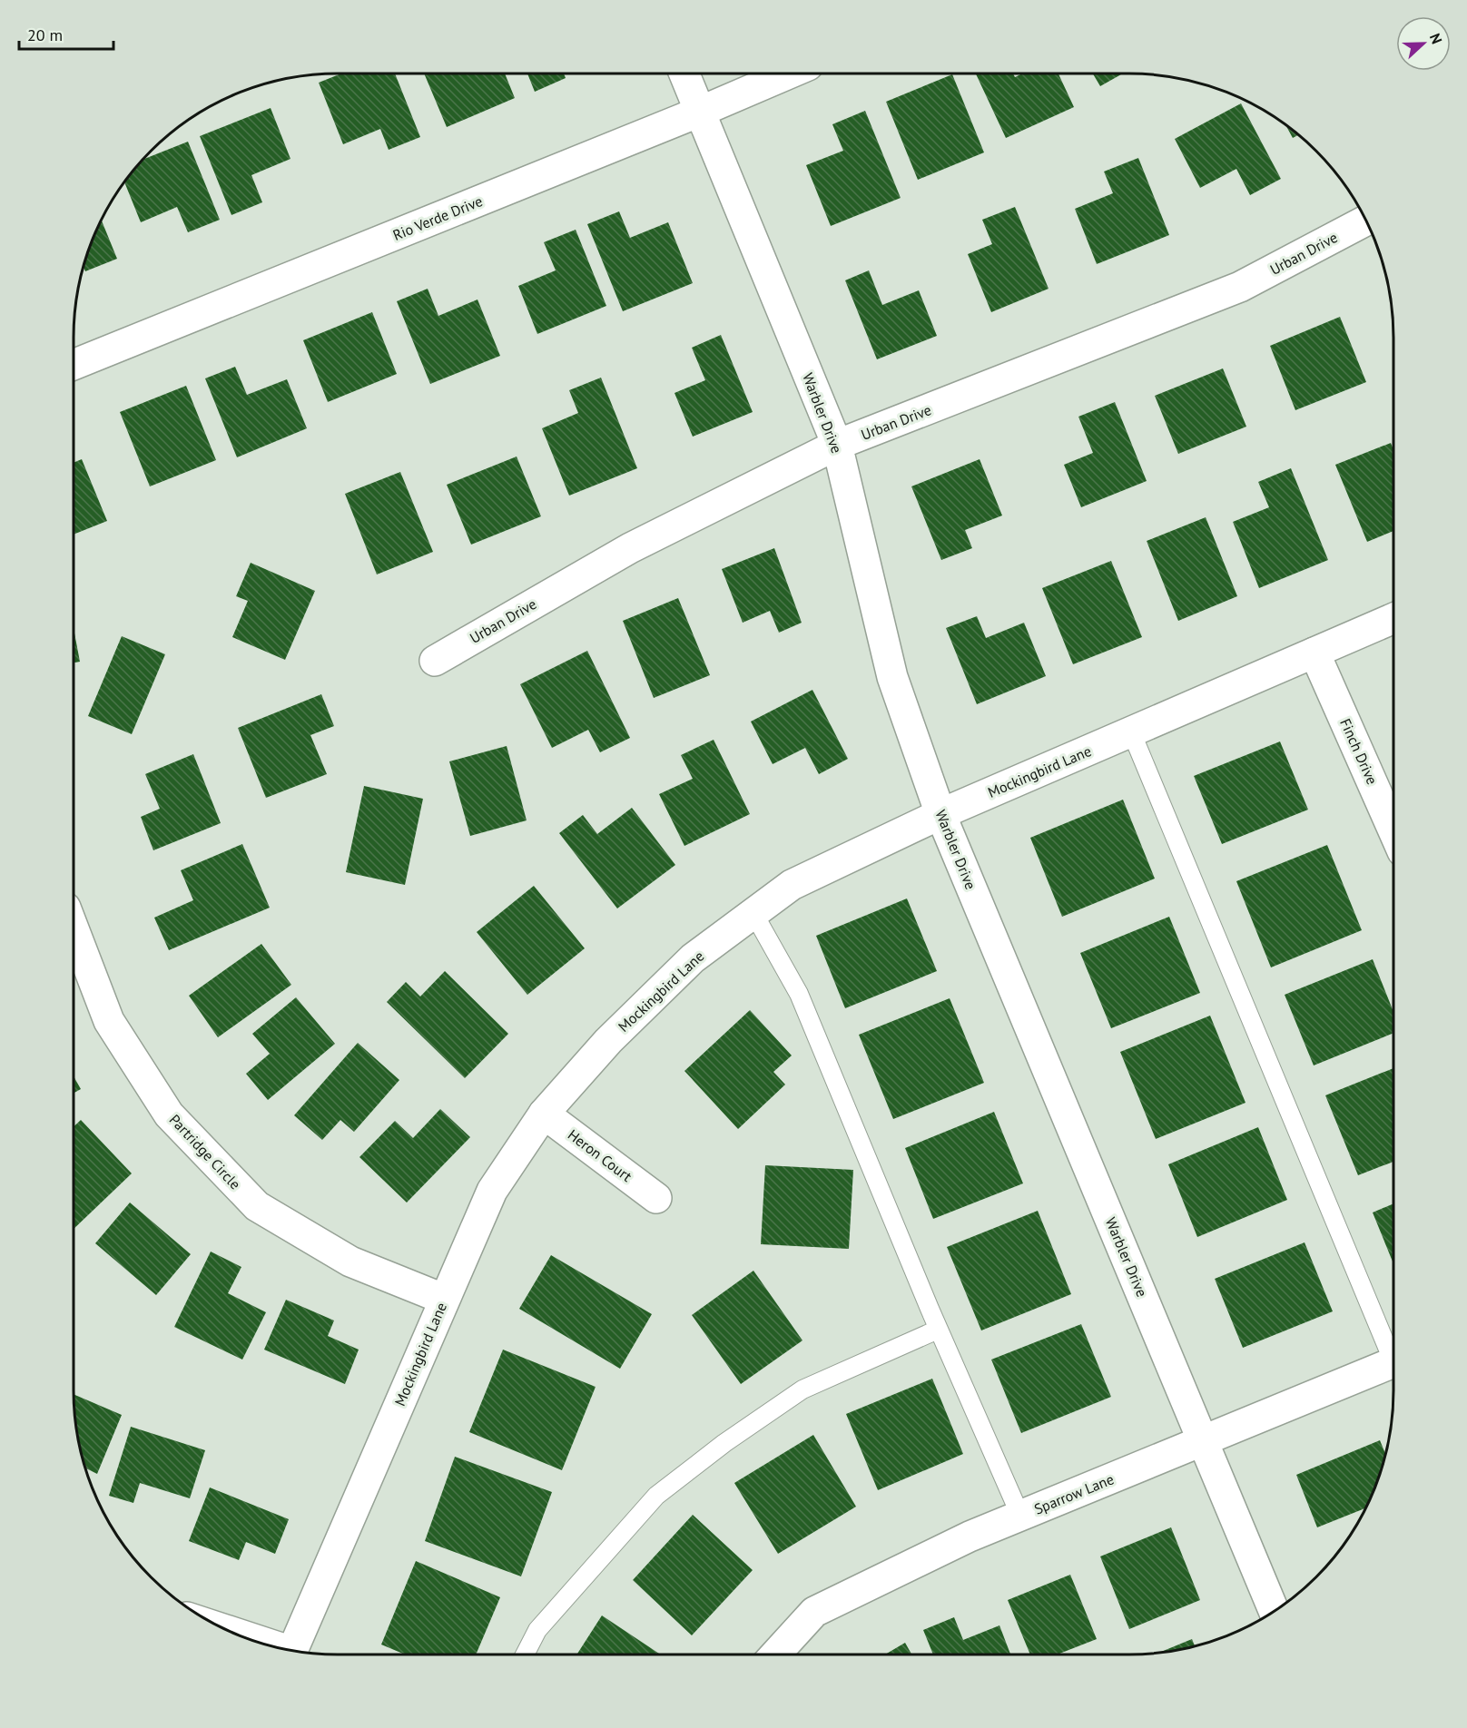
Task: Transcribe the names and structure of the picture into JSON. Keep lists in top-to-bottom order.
{
  "streets": {
    "street": [
      "Rio Verde Drive",
      "Urban Drive",
      "Warbler Drive",
      "Finch Drive",
      "Mockingbird Lane",
      "Partridge Circle",
      "Heron Court",
      "Sparrow Lane"
    ]
  },
  "crossings": [
    ["Rio Verde Drive", "Warbler Drive"],
    ["Urban Drive", "Warbler Drive"],
    ["Warbler Drive", "Mockingbird Lane"],
    ["Warbler Drive", "Sparrow Lane"],
    ["Finch Drive", "Mockingbird Lane"],
    ["Mockingbird Lane", "Partridge Circle"],
    ["Mockingbird Lane", "Heron Court"]
  ],
  "scale_bar": "20 m",
  "north": "right"
}
